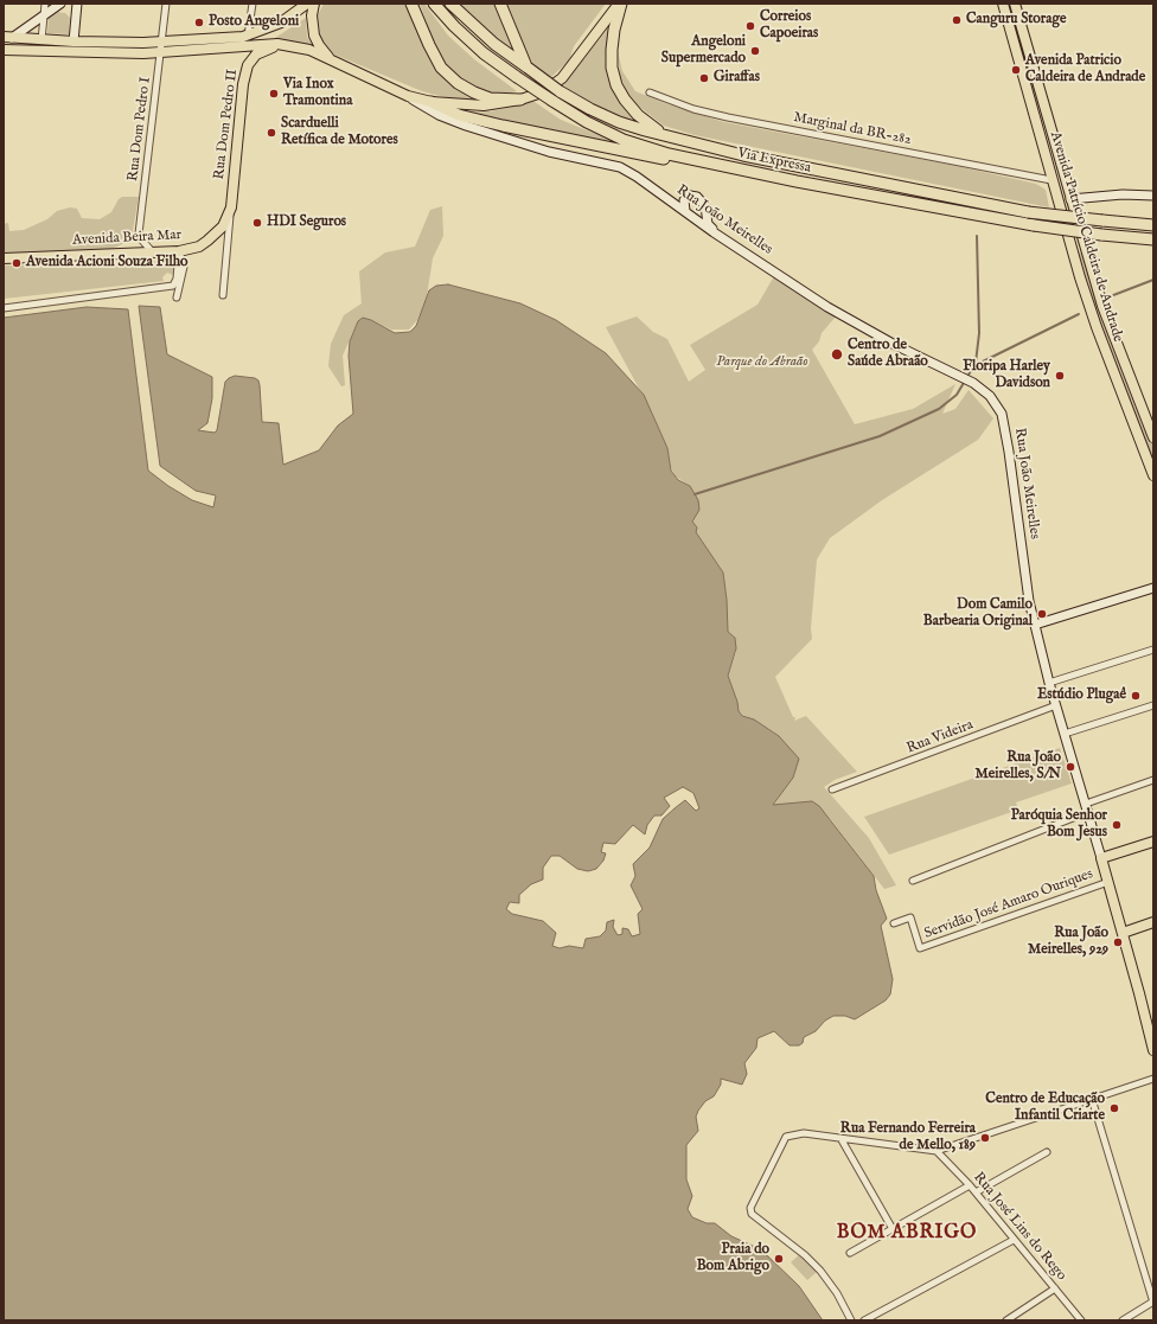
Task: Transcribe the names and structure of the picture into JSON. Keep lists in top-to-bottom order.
{
  "streets": {
    "highway": ["Via Expressa"],
    "main road": [
      "Rua Dom Pedro II",
      "Rua João Meirelles",
      "Avenida Patrício Caldeira de Andrade",
      "Avenida Beira Mar"
    ],
    "street": [
      "Rua Dom Pedro I",
      "Marginal da BR-282",
      "Rua Videira",
      "Servidão José Amaro Ouriques",
      "Rua José Lins do Rego"
    ]
  },
  "crossings": [
    ["Rua Dom Pedro II", "Avenida Beira Mar"],
    ["Rua Dom Pedro I", "Avenida Beira Mar"],
    ["Marginal da BR-282", "Avenida Patrício Caldeira de Andrade"],
    ["Rua João Meirelles", "Rua Videira"],
    ["Rua João Meirelles", "Servidão José Amaro Ouriques"]
  ],
  "districts": ["BOM ABRIGO"],
  "parks": ["Parque do Abraão"],
  "places": [
    "Canguru Storage",
    "Posto Angeloni",
    "Correios Capoeiras",
    "Angeloni Supermercado",
    "Avenida Patricio Caldeira de Andrade",
    "Giraffas",
    "Via Inox Tramontina",
    "Scarduelli Retífica de Motores",
    "HDI Seguros",
    "Avenida Acioni Souza Filho",
    "Centro de Saúde Abraão",
    "Floripa Harley Davidson",
    "Dom Camilo Barbearia Original",
    "Estúdio Plugaê",
    "Rua João Meirelles, S/N",
    "Paróquia Senhor Bom Jesus",
    "Rua João Meirelles, 929",
    "Centro de Educação Infantil Criarte",
    "Rua Fernando Ferreira de Mello, 189",
    "Praia do Bom Abrigo"
  ]
}
